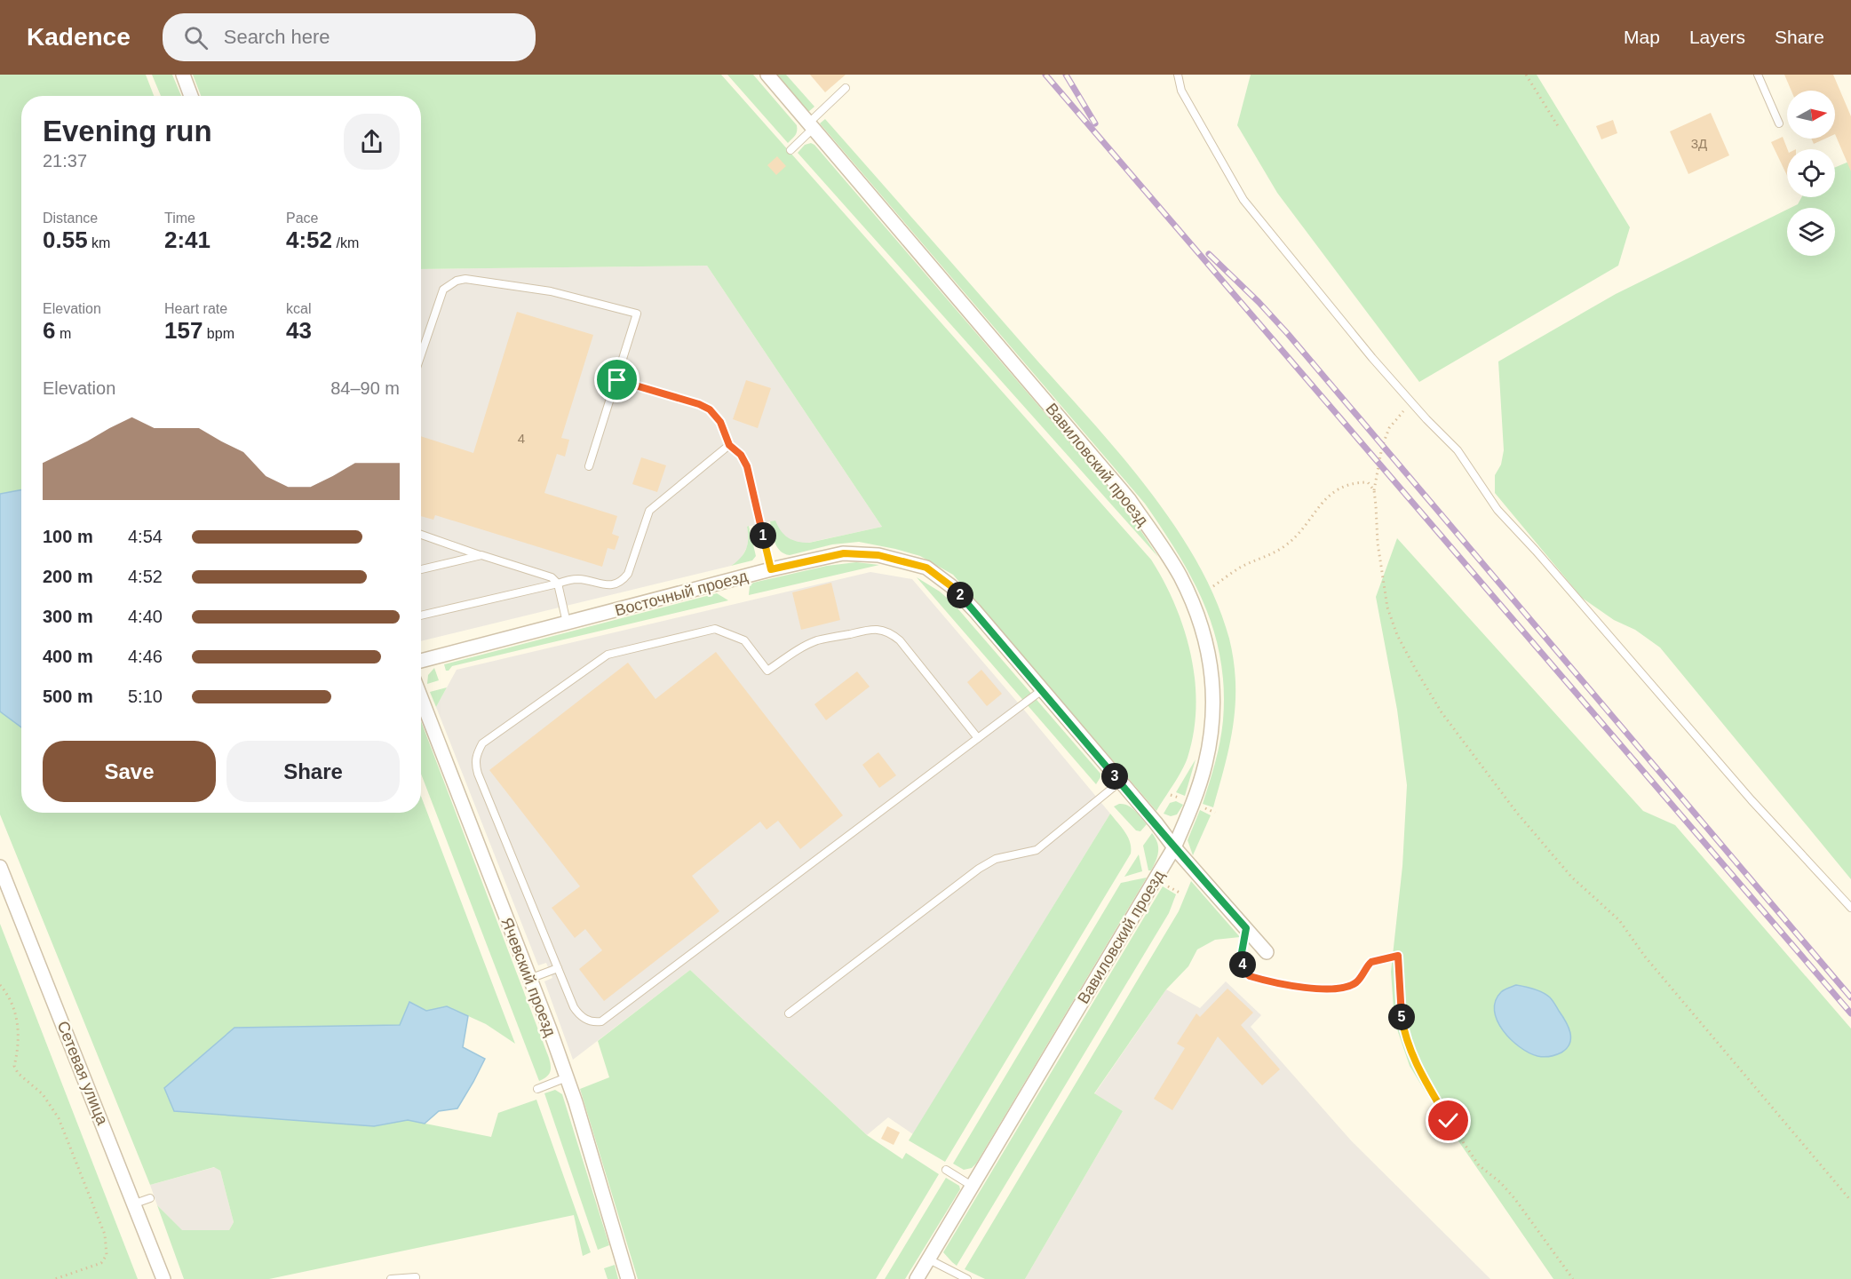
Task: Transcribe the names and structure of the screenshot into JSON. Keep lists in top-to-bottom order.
{
  "streets": {
    "street": [
      "Вавиловский проезд",
      "Восточный проезд",
      "Ячевский проезд",
      "Сетевая улица"
    ]
  },
  "crossings": [
    ["Вавиловский проезд", "Восточный проезд"]
  ],
  "house_numbers": ["3Д", "4"],
  "north": "right",
  "page": {
    "header": "Kadence",
    "search": "Search here",
    "nav": ["Map", "Layers", "Share"],
    "heading": ["Evening run", "21:37"],
    "stats": [
      ["Distance", "0.55 km"],
      ["Time", "2:41"],
      ["Pace", "4:52 /km"],
      ["Elevation", "6 m"],
      ["Heart rate", "157 bpm"],
      ["kcal", "43"]
    ],
    "chart": ["Elevation", "84–90 m"],
    "list": [
      {
        "name": "100 m",
        "note": "4:54"
      },
      {
        "name": "200 m",
        "note": "4:52"
      },
      {
        "name": "300 m",
        "note": "4:40"
      },
      {
        "name": "400 m",
        "note": "4:46"
      },
      {
        "name": "500 m",
        "note": "5:10"
      }
    ],
    "pins": [
      "1",
      "2",
      "3",
      "4",
      "5"
    ],
    "buttons": ["Save", "Share"]
  }
}
